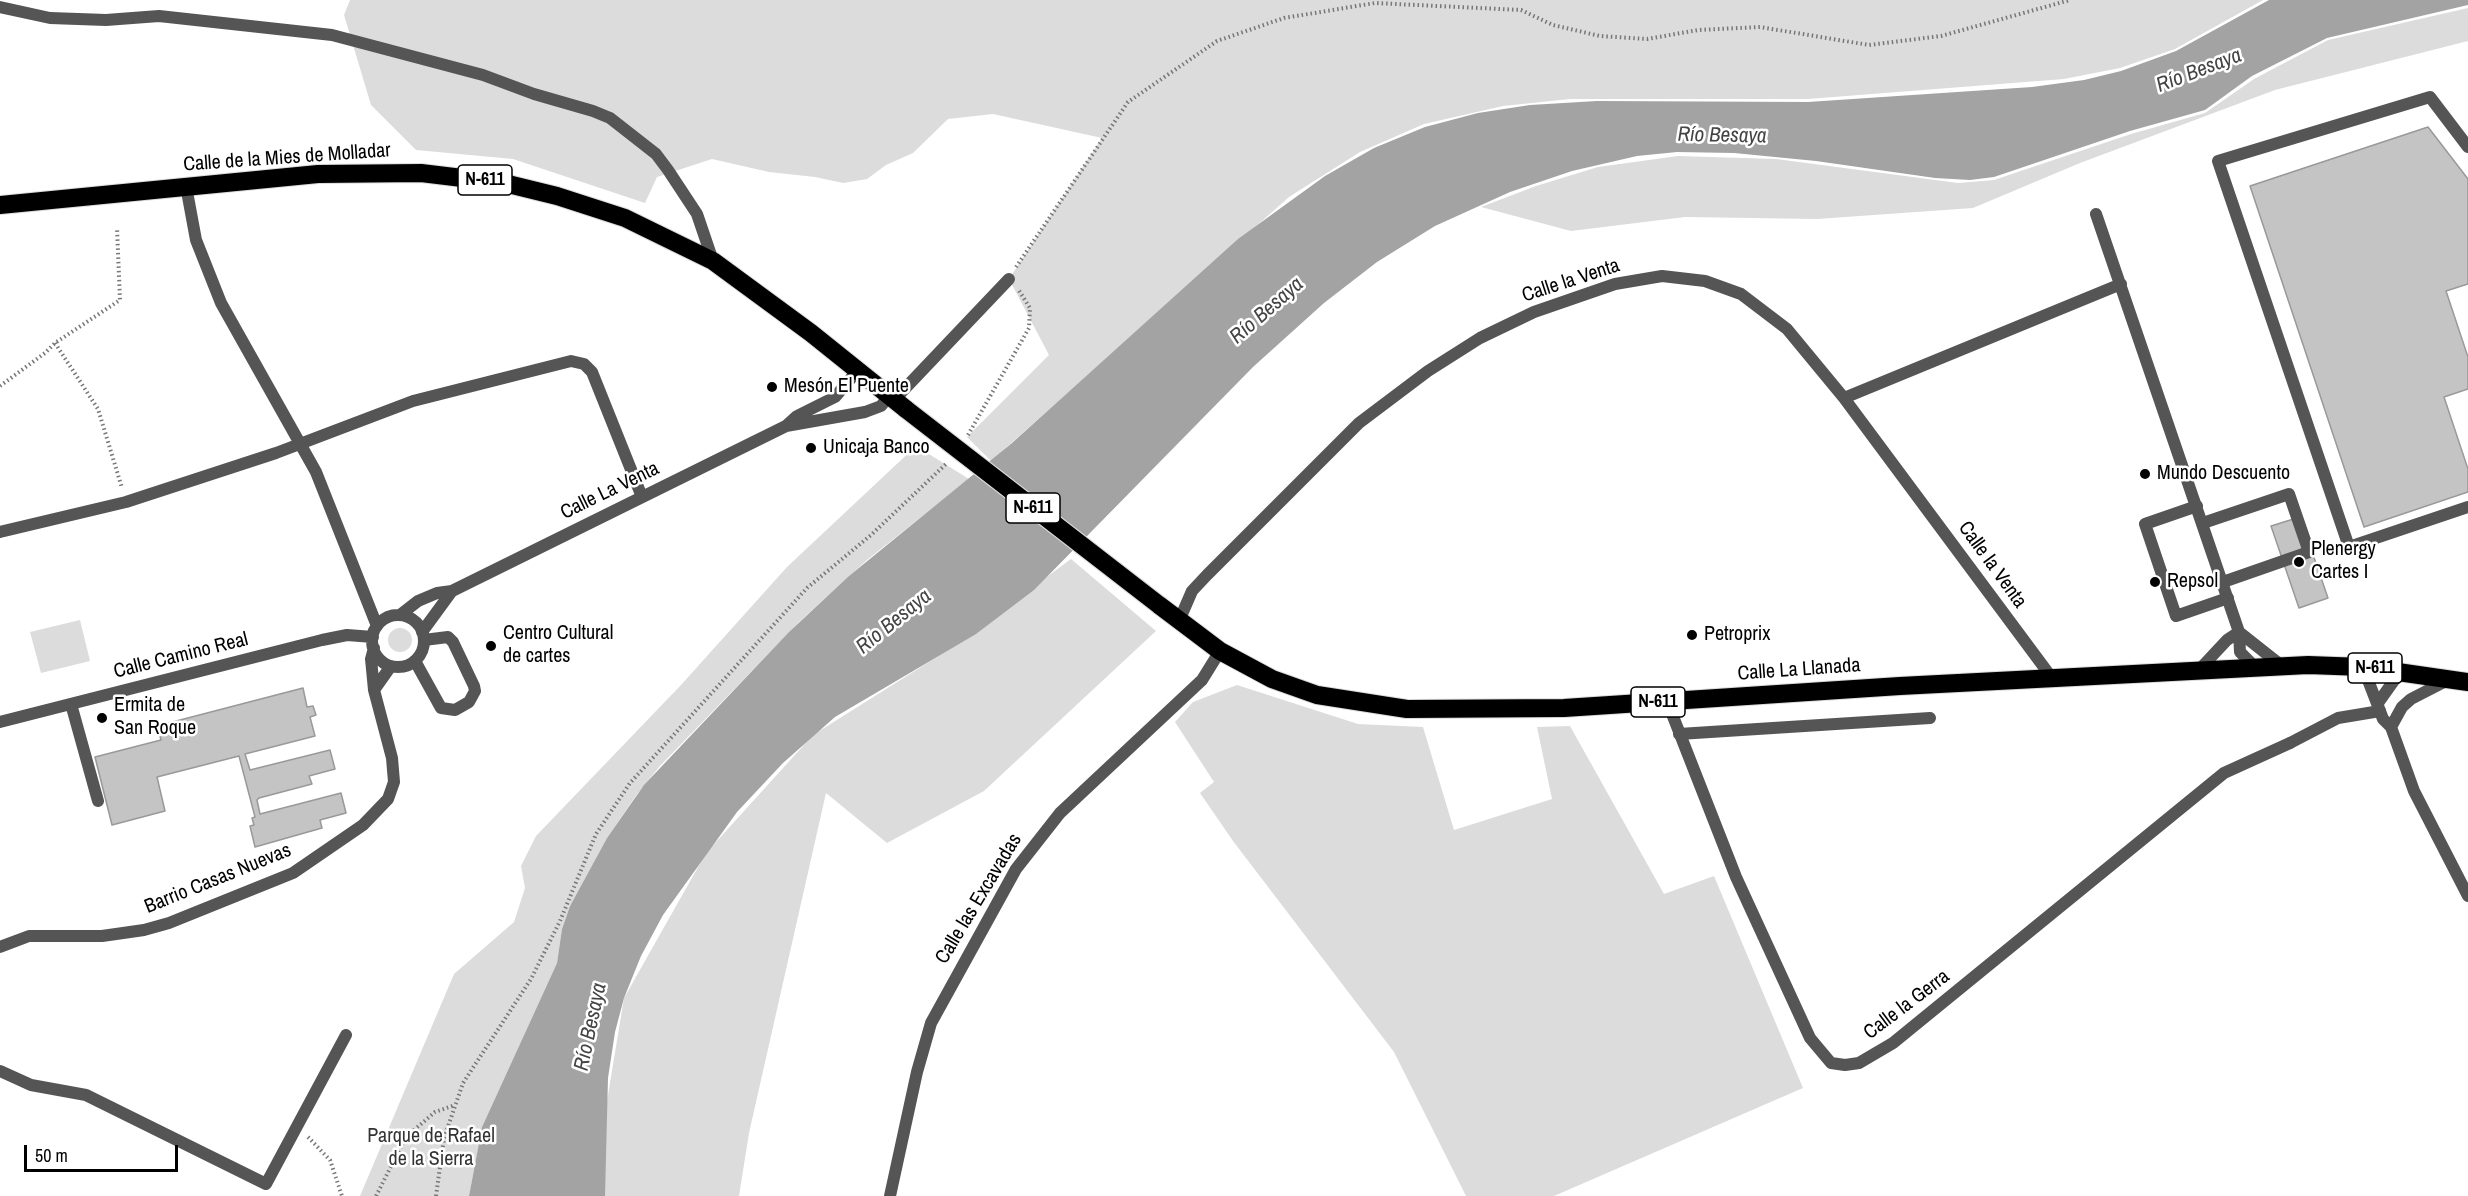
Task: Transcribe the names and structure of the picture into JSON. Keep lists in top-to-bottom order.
{
  "streets": {
    "highway": ["Calle de la Mies de Molladar", "N-611", "Calle La Llanada"],
    "street": [
      "Calle la Venta",
      "Calle La Venta",
      "Calle Camino Real",
      "Barrio Casas Nuevas",
      "Calle las Excavadas",
      "Calle la Gerra"
    ]
  },
  "crossings": [
    ["Calle de la Mies de Molladar", "Calle La Venta"],
    ["Calle de la Mies de Molladar", "Calle La Llanada"],
    ["Calle la Venta", "Calle La Llanada"],
    ["Calle La Venta", "Calle Camino Real"],
    ["Calle La Venta", "Calle La Llanada"],
    ["Calle La Venta", "Barrio Casas Nuevas"],
    ["Calle Camino Real", "Barrio Casas Nuevas"],
    ["Calle La Llanada", "Calle las Excavadas"],
    ["Calle La Llanada", "Calle la Gerra"]
  ],
  "water": ["Río Besaya"],
  "parks": ["Parque de Rafael de la Sierra"],
  "places": [
    "Mesón El Puente",
    "Unicaja Banco",
    "Mundo Descuento",
    "Plenergy Cartes I",
    "Repsol",
    "Petroprix",
    "Centro Cultural de cartes",
    "Ermita de San Roque"
  ],
  "scale_bar": "50 m"
}
